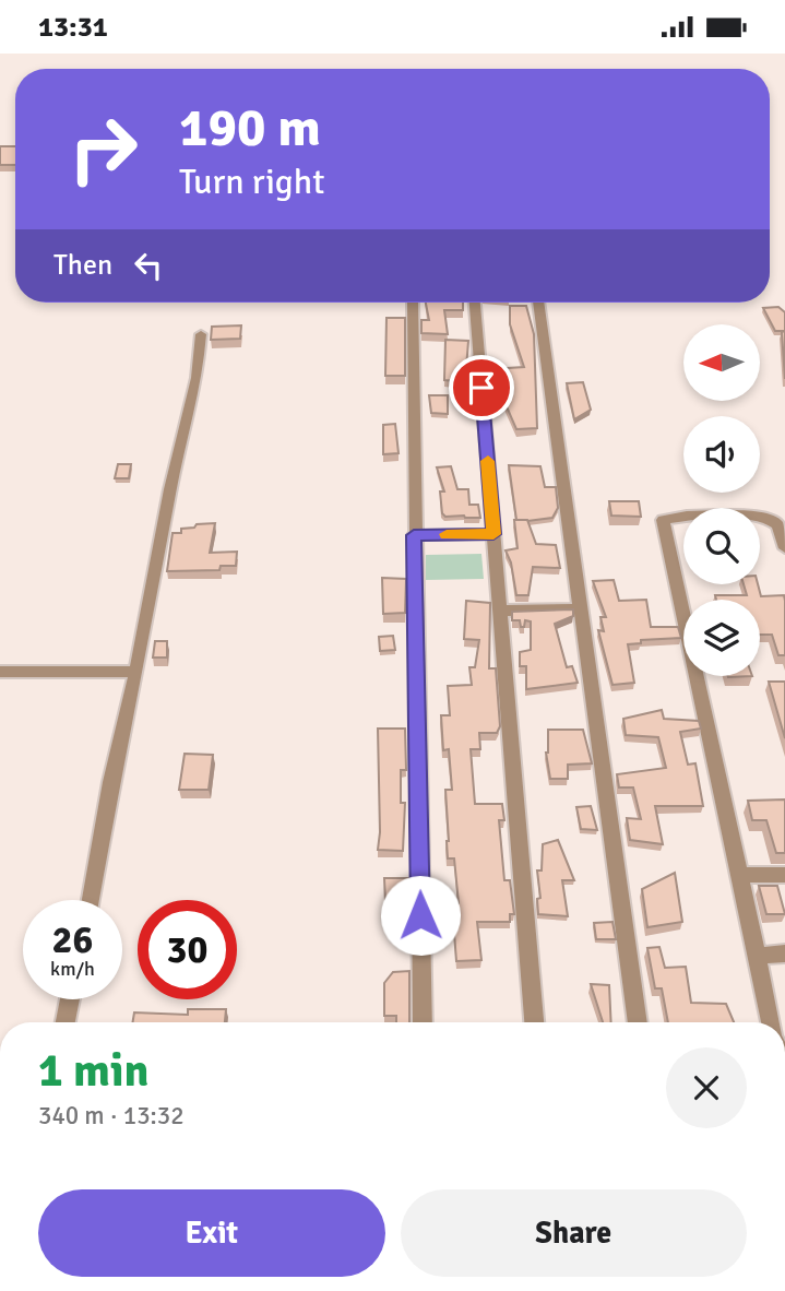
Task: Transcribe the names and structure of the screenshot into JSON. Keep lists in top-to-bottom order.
{
  "north": "left",
  "page": {
    "status": "13:31",
    "turn": ["190 m", "Turn right"],
    "then": "Then",
    "speed": "26 km/h",
    "limit": "30",
    "heading": ["1 min", "340 m · 13:32"],
    "buttons": ["Exit", "Share"]
  }
}
